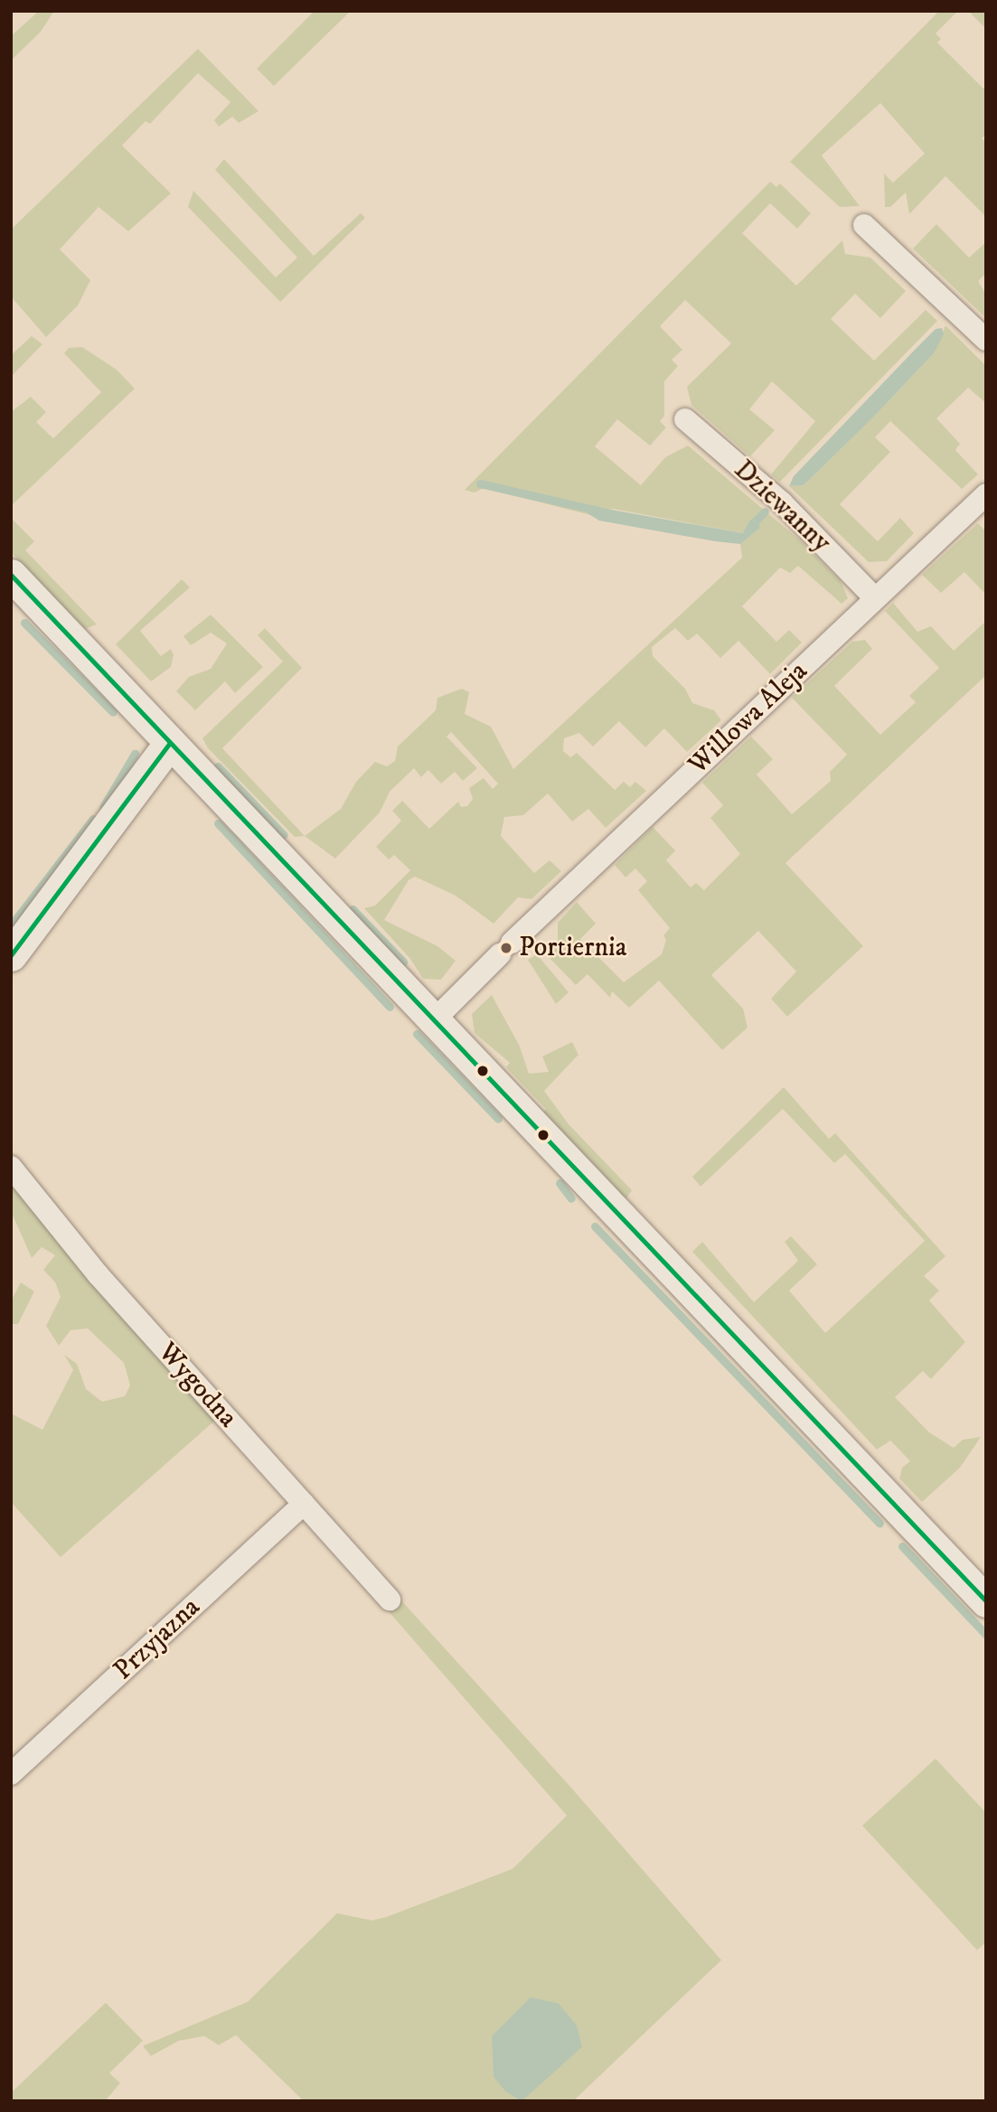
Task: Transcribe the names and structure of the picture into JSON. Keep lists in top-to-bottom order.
{
  "streets": {
    "street": [
      "Dziewanny",
      "Willowa Aleja",
      "Wygodna",
      "Przyjazna"
    ]
  },
  "crossings": [
    ["Dziewanny", "Willowa Aleja"],
    ["Wygodna", "Przyjazna"]
  ],
  "places": ["Portiernia"]
}
